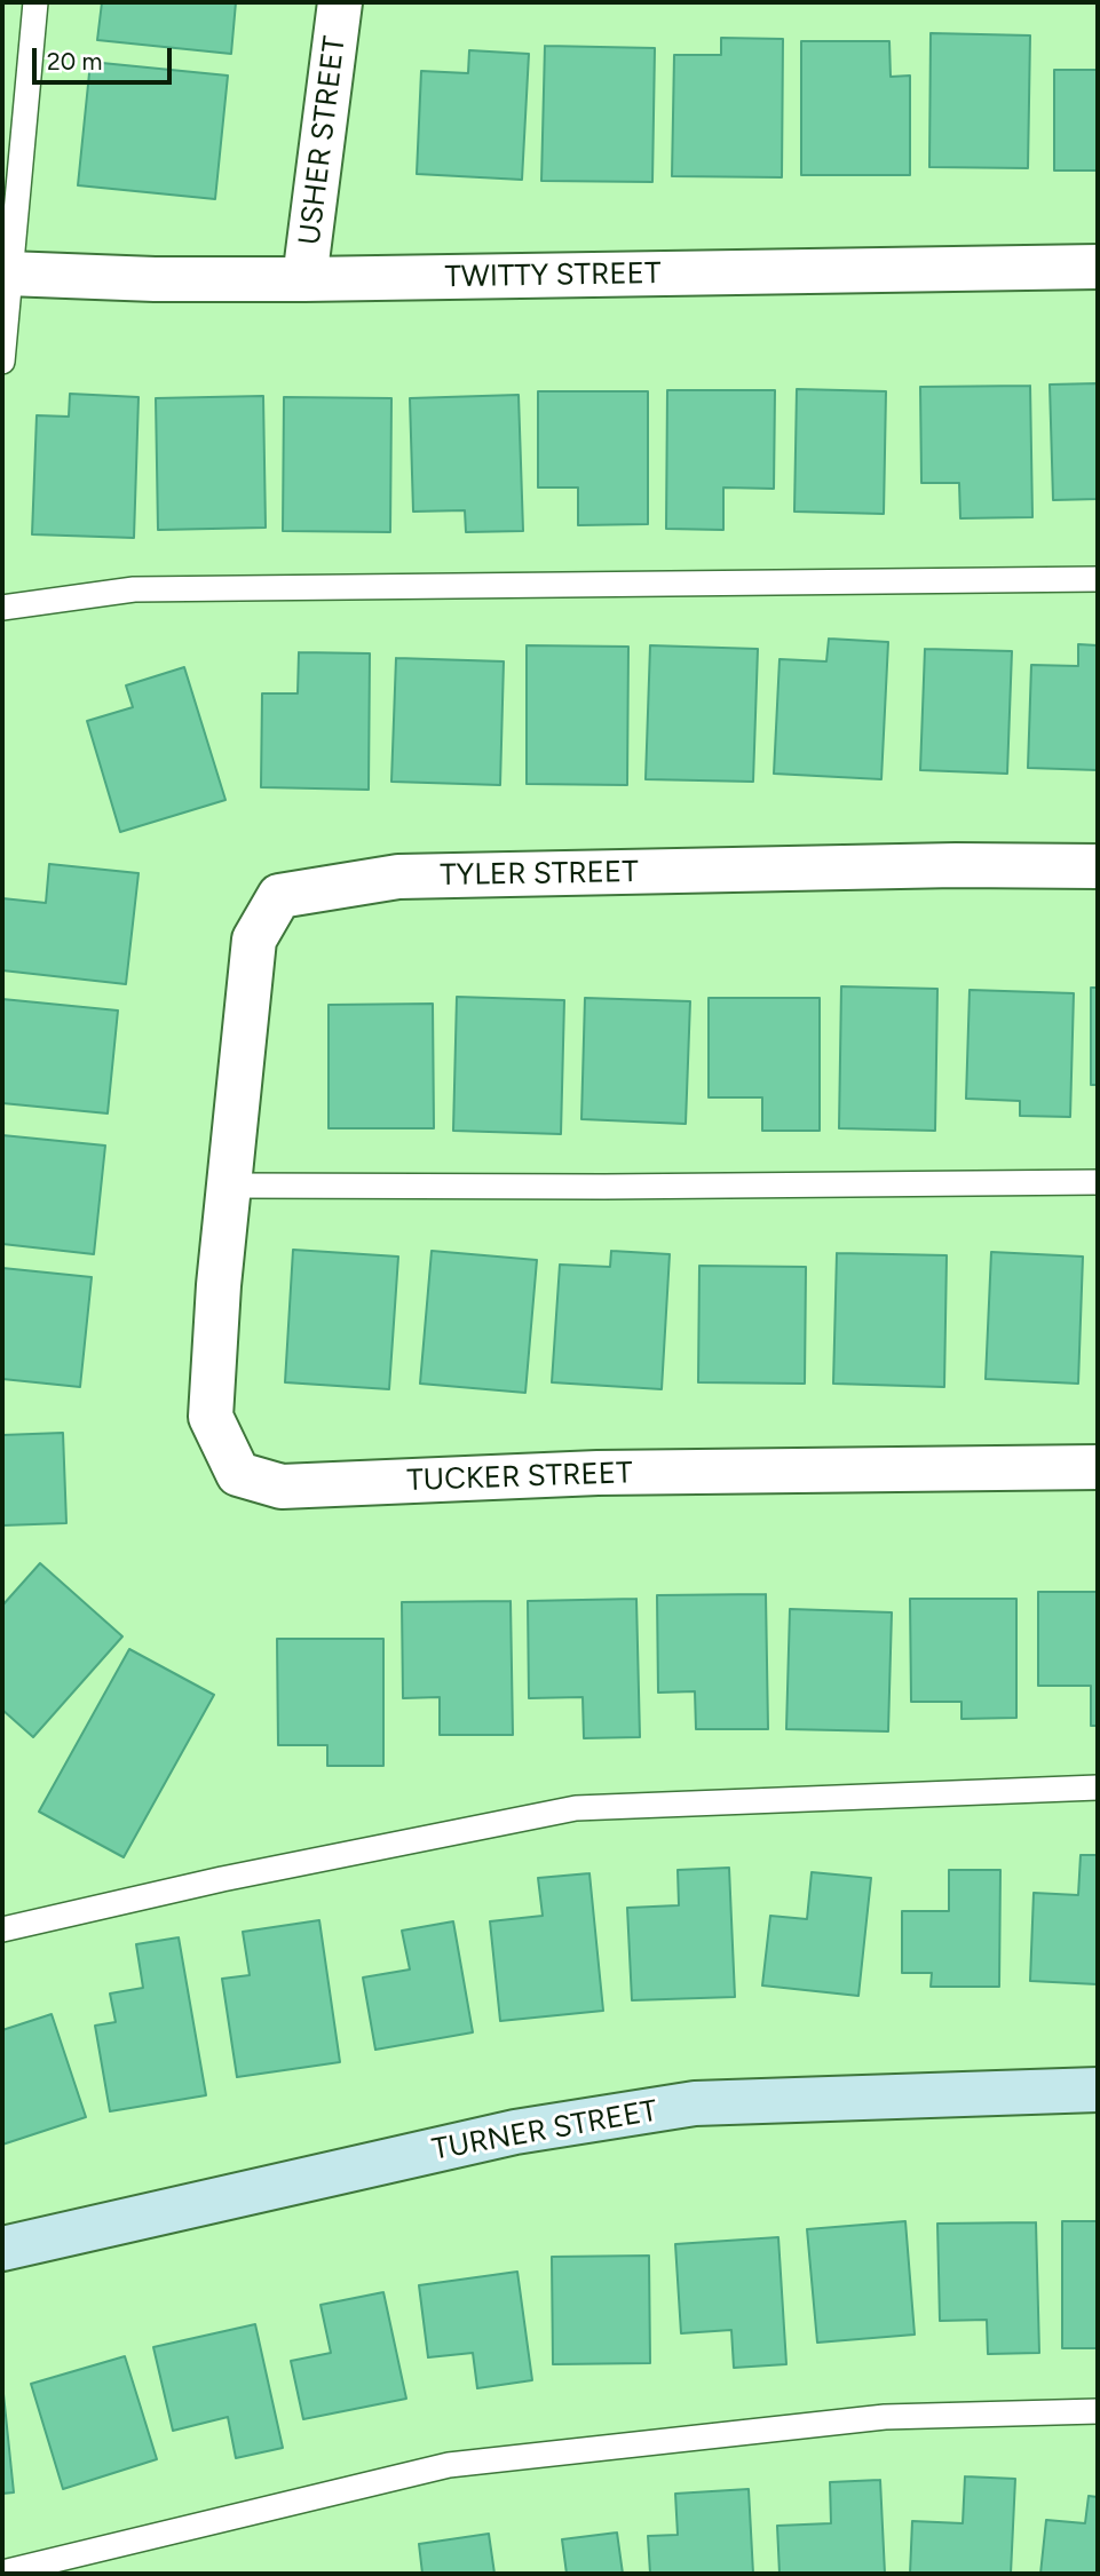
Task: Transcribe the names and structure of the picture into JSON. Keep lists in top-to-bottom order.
{
  "streets": {
    "street": [
      "USHER STREET",
      "TWITTY STREET",
      "TYLER STREET",
      "TUCKER STREET",
      "TURNER STREET"
    ]
  },
  "crossings": [
    ["USHER STREET", "TWITTY STREET"],
    ["TYLER STREET", "TUCKER STREET"]
  ],
  "scale_bar": "20 m"
}
